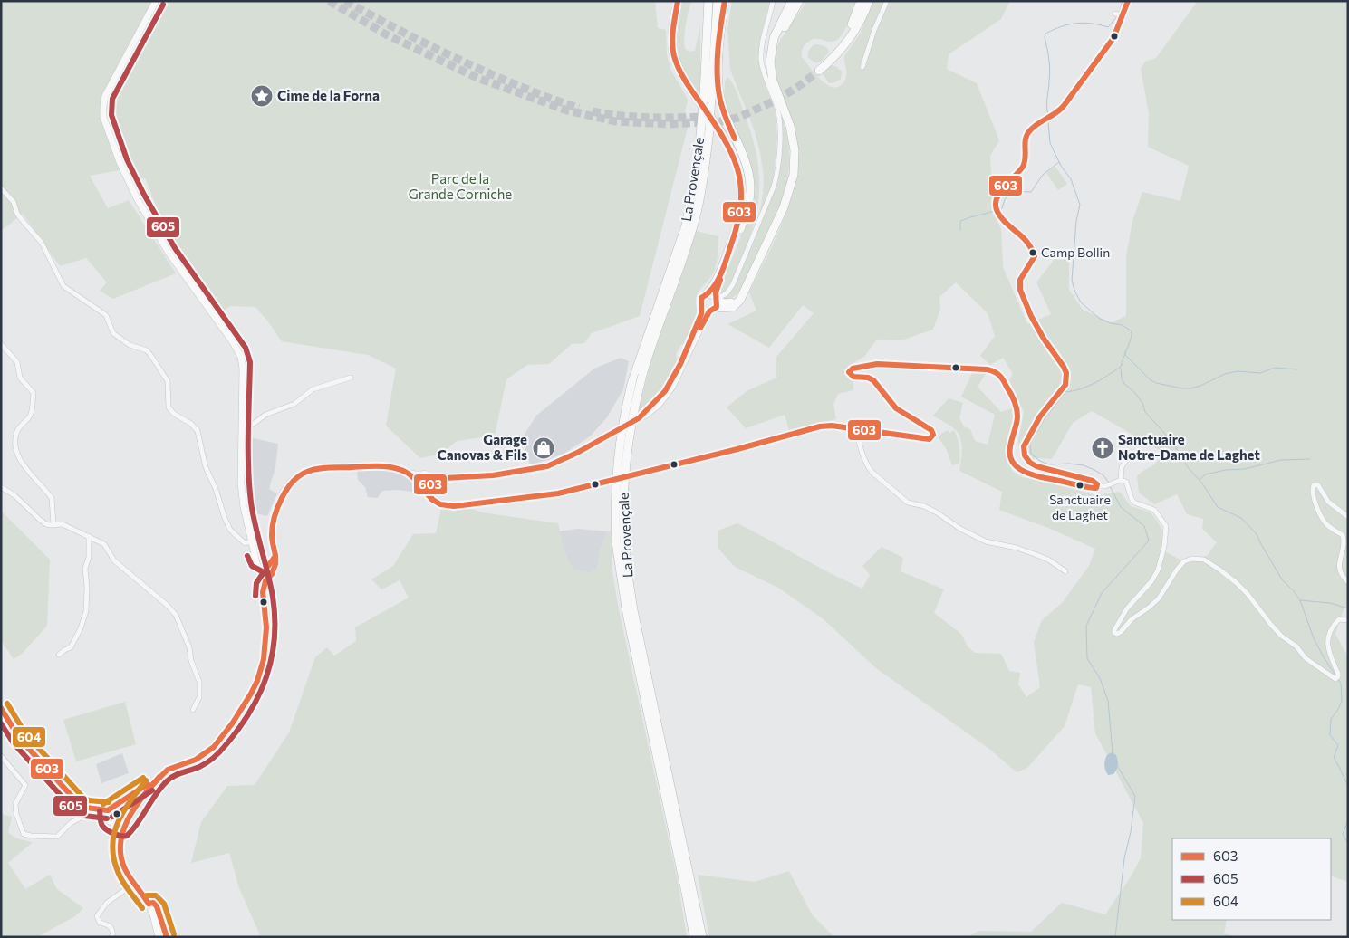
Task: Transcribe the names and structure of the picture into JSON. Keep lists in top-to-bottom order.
{
  "streets": {
    "highway": ["La Provençale"]
  },
  "parks": ["Parc de la Grande Corniche"],
  "places": {
    "place": ["Cime de la Forna"],
    "other": ["Camp Bollin", "Sanctuaire de Laghet"],
    "shop": ["Garage Canovas & Fils"],
    "church": ["Sanctuaire Notre-Dame de Laghet"]
  },
  "lines": ["transit line 603", "transit line 605", "transit line 604"],
  "legend": ["603", "605", "604"]
}
